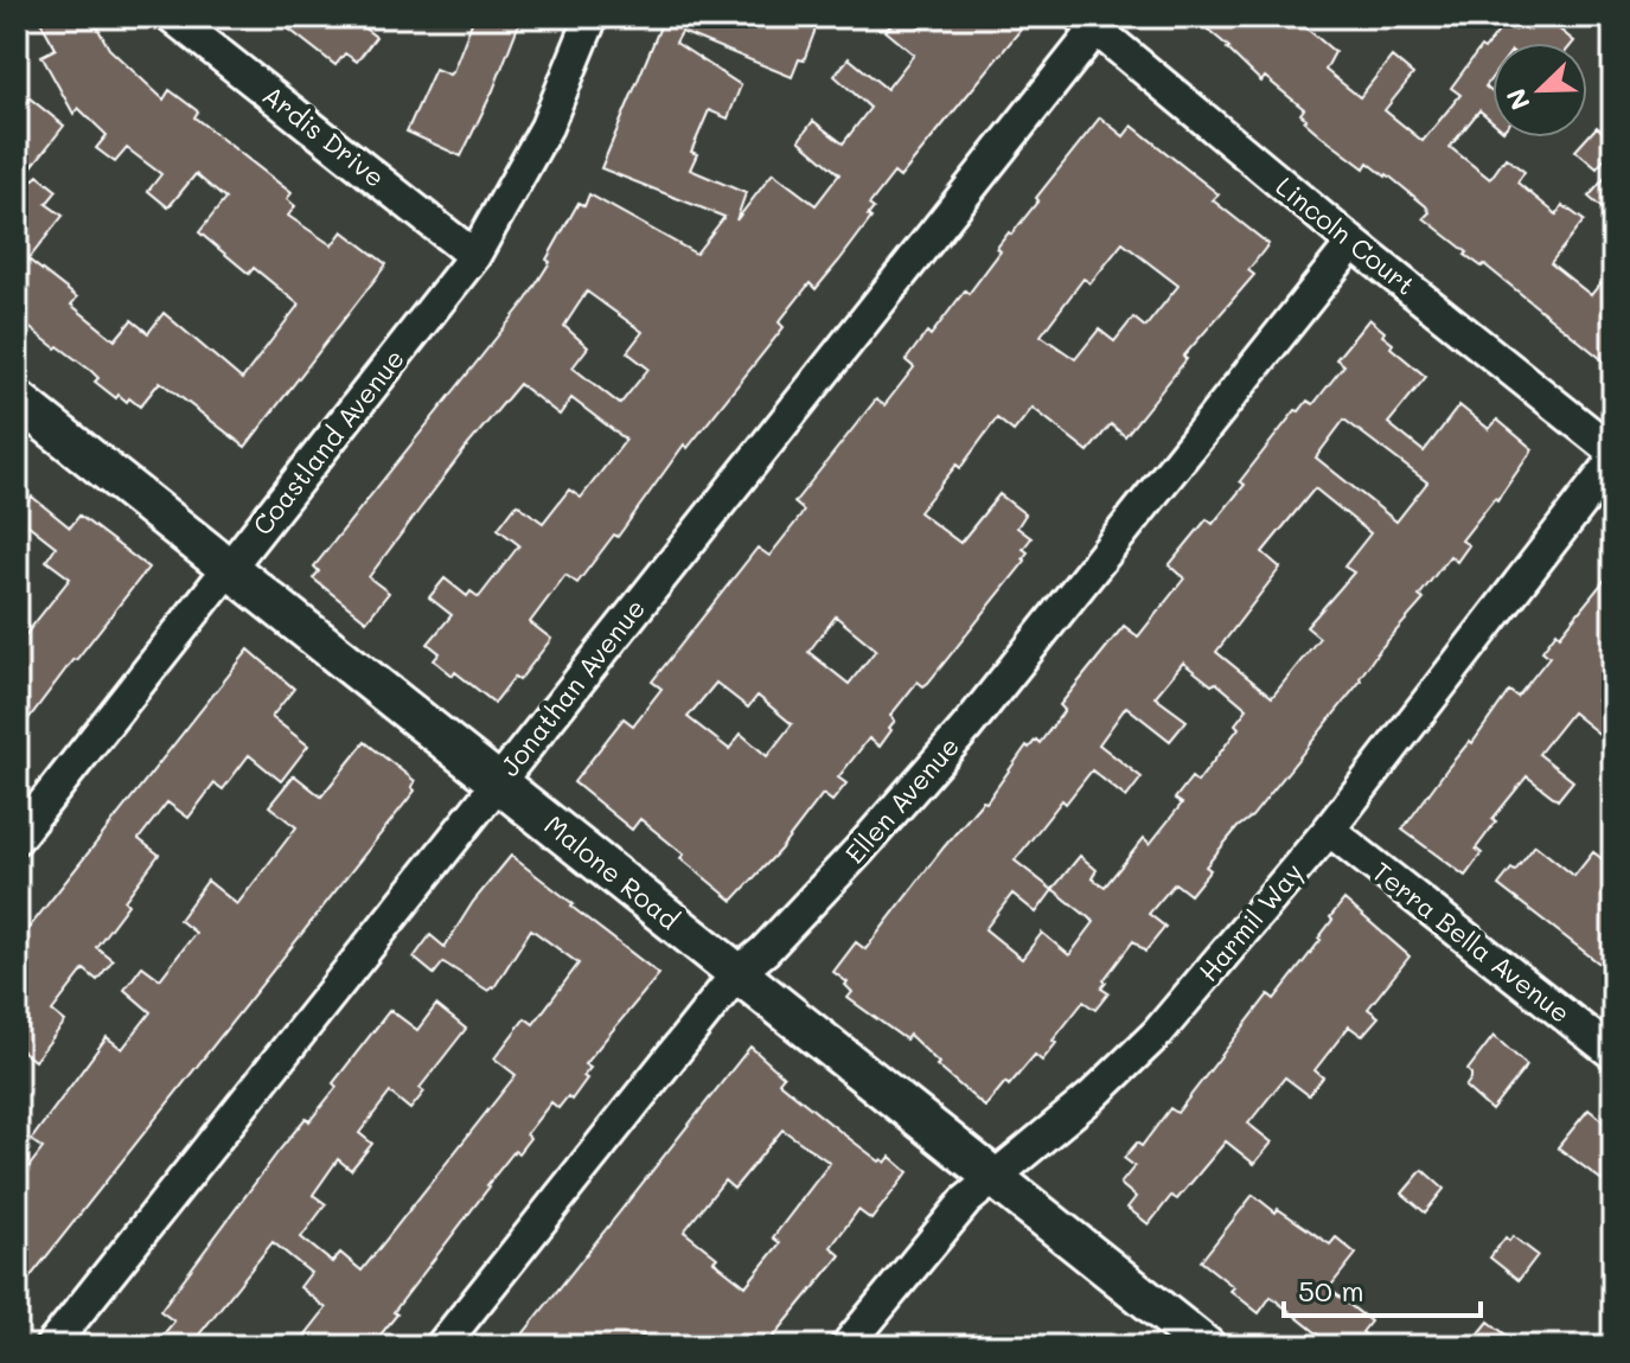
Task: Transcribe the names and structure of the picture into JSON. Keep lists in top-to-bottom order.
{
  "streets": {
    "street": [
      "Ardis Drive",
      "Lincoln Court",
      "Coastland Avenue",
      "Jonathan Avenue",
      "Ellen Avenue",
      "Malone Road",
      "Harmil Way",
      "Terra Bella Avenue"
    ]
  },
  "crossings": [
    ["Ardis Drive", "Coastland Avenue"],
    ["Lincoln Court", "Jonathan Avenue"],
    ["Lincoln Court", "Ellen Avenue"],
    ["Coastland Avenue", "Malone Road"],
    ["Jonathan Avenue", "Malone Road"],
    ["Ellen Avenue", "Malone Road"],
    ["Malone Road", "Harmil Way"],
    ["Harmil Way", "Terra Bella Avenue"]
  ],
  "scale_bar": "50 m",
  "north": "bottom left"
}
